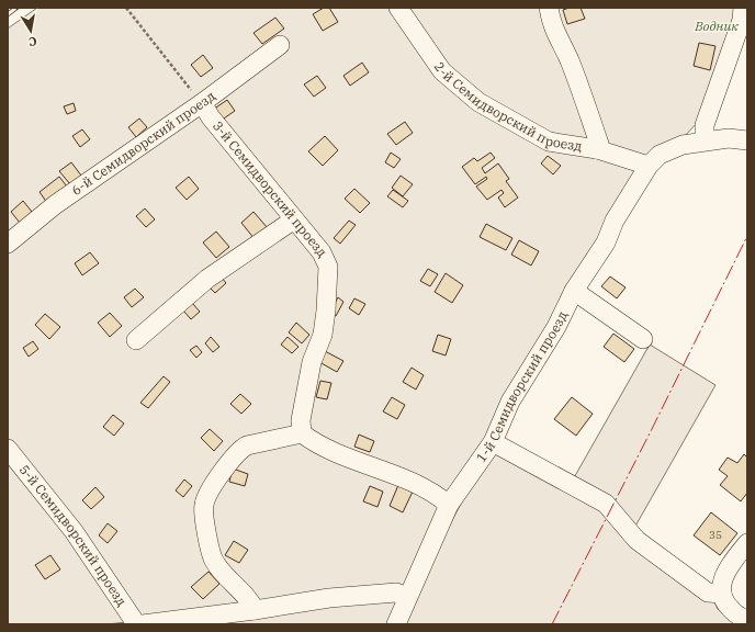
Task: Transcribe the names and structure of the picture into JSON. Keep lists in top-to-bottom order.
{
  "streets": {
    "street": [
      "2-й Семидворский проезд",
      "6-й Семидворский проезд",
      "3-й Семидворский проезд",
      "1-й Семидворский проезд",
      "5-й Семидворский проезд"
    ]
  },
  "crossings": [
    ["2-й Семидворский проезд", "1-й Семидворский проезд"],
    ["6-й Семидворский проезд", "3-й Семидворский проезд"]
  ],
  "parks": ["Водник"],
  "house_numbers": ["35"],
  "north": "bottom"
}
